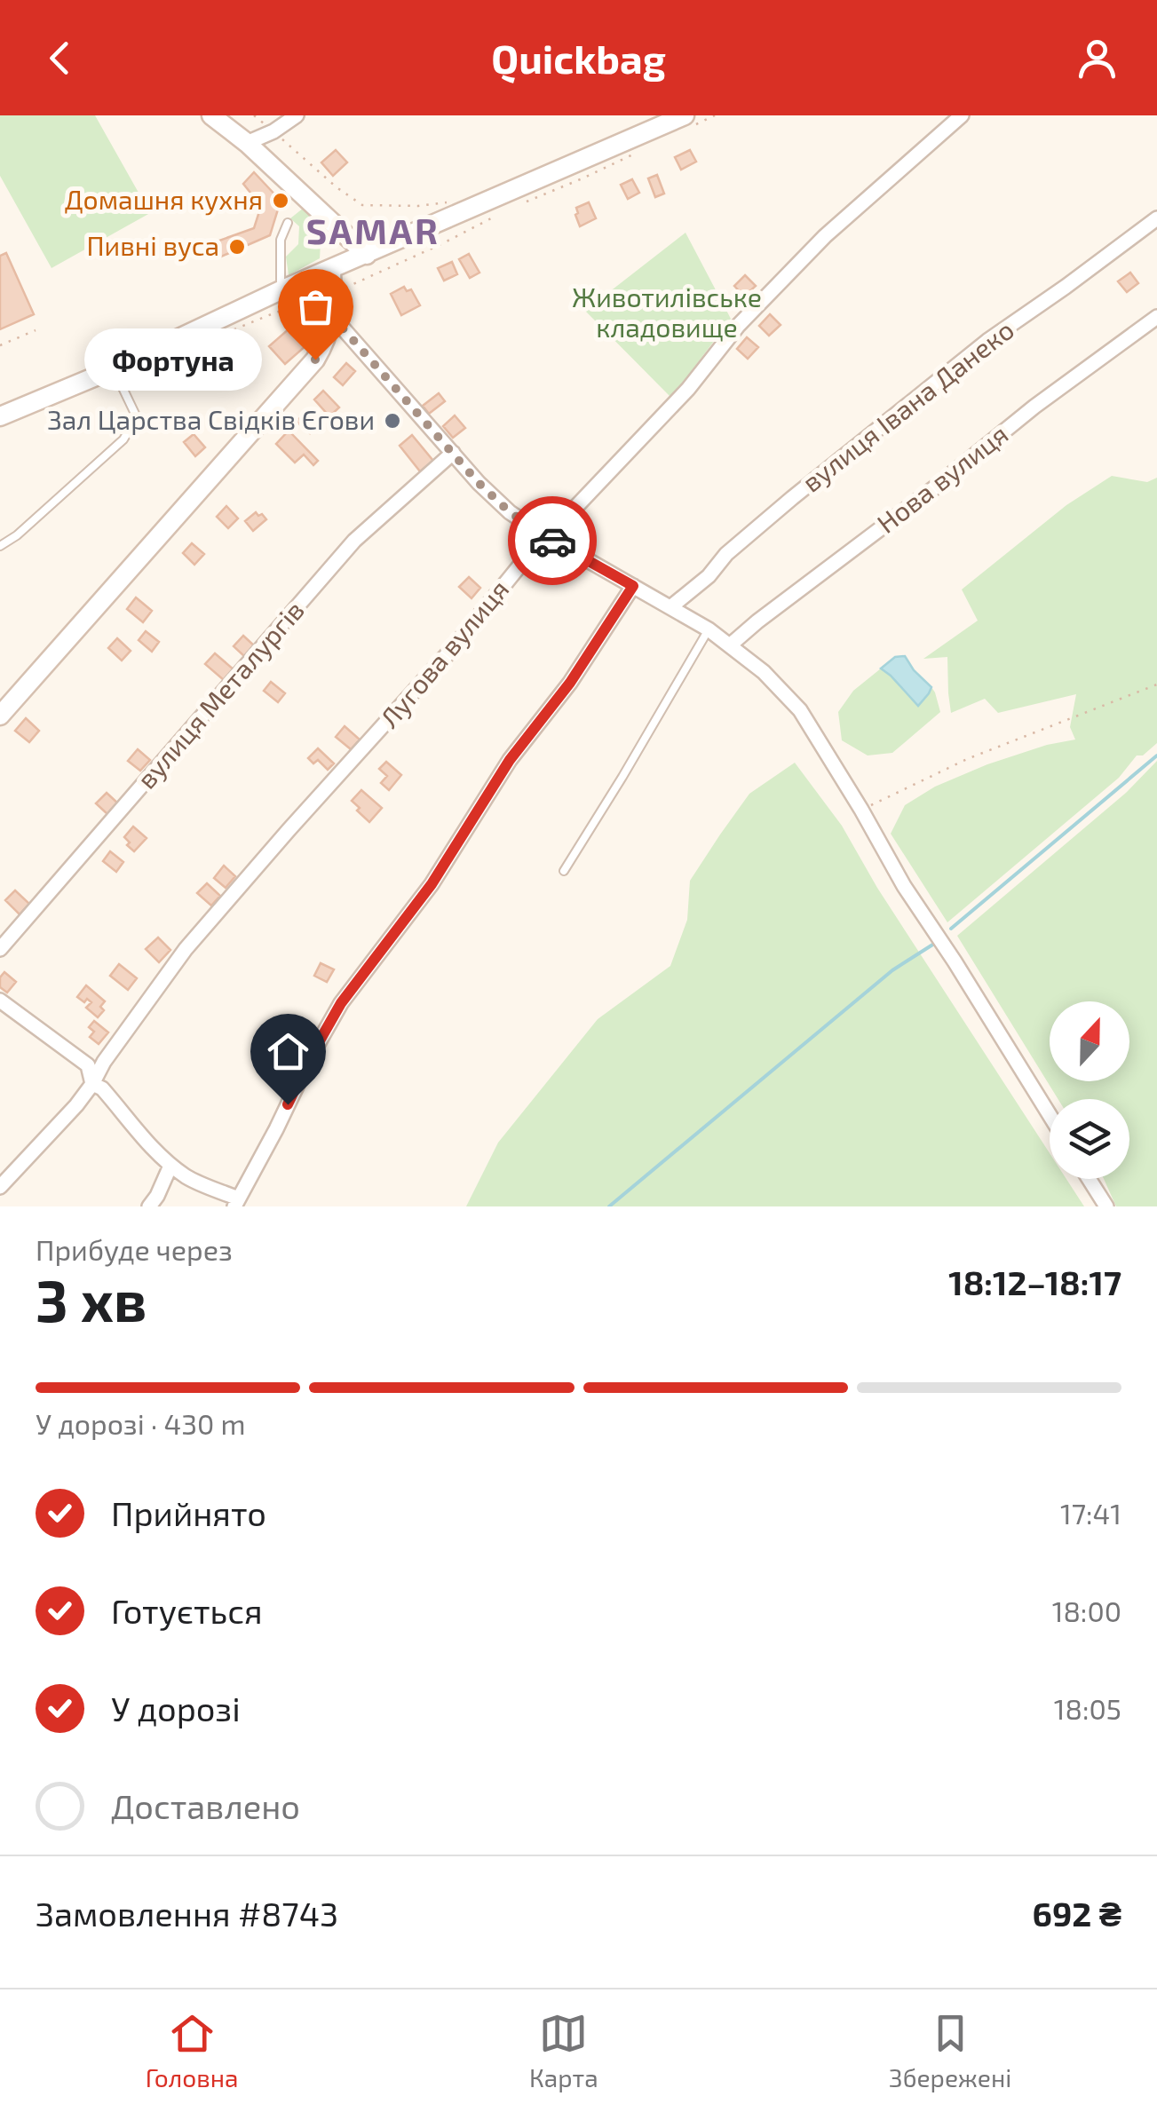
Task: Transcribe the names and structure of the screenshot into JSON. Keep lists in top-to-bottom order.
{
  "streets": {
    "street": [
      "вулиця Івана Данеко",
      "Нова вулиця",
      "Лугова вулиця",
      "вулиця Металургів"
    ]
  },
  "districts": ["SAMAR"],
  "parks": ["Животилівське кладовище"],
  "places": [
    "Домашня кухня",
    "Пивні вуса",
    "Фортуна",
    "Зал Царства Свідків Єгови"
  ],
  "north": "top",
  "page": {
    "header": "Quickbag",
    "bubble": "Фортуна",
    "heading": ["3 хв", "Прибуде через", "18:12–18:17"],
    "panel": ["Замовлення #8743", "692 ₴"],
    "bar": "У дорозі · 430 m",
    "list": [
      ["Прийнято", "17:41"],
      ["Готується", "18:00"],
      ["У дорозі", "18:05"],
      "Доставлено"
    ],
    "tabs": ["Головна", "Карта", "Збережені"]
  }
}
